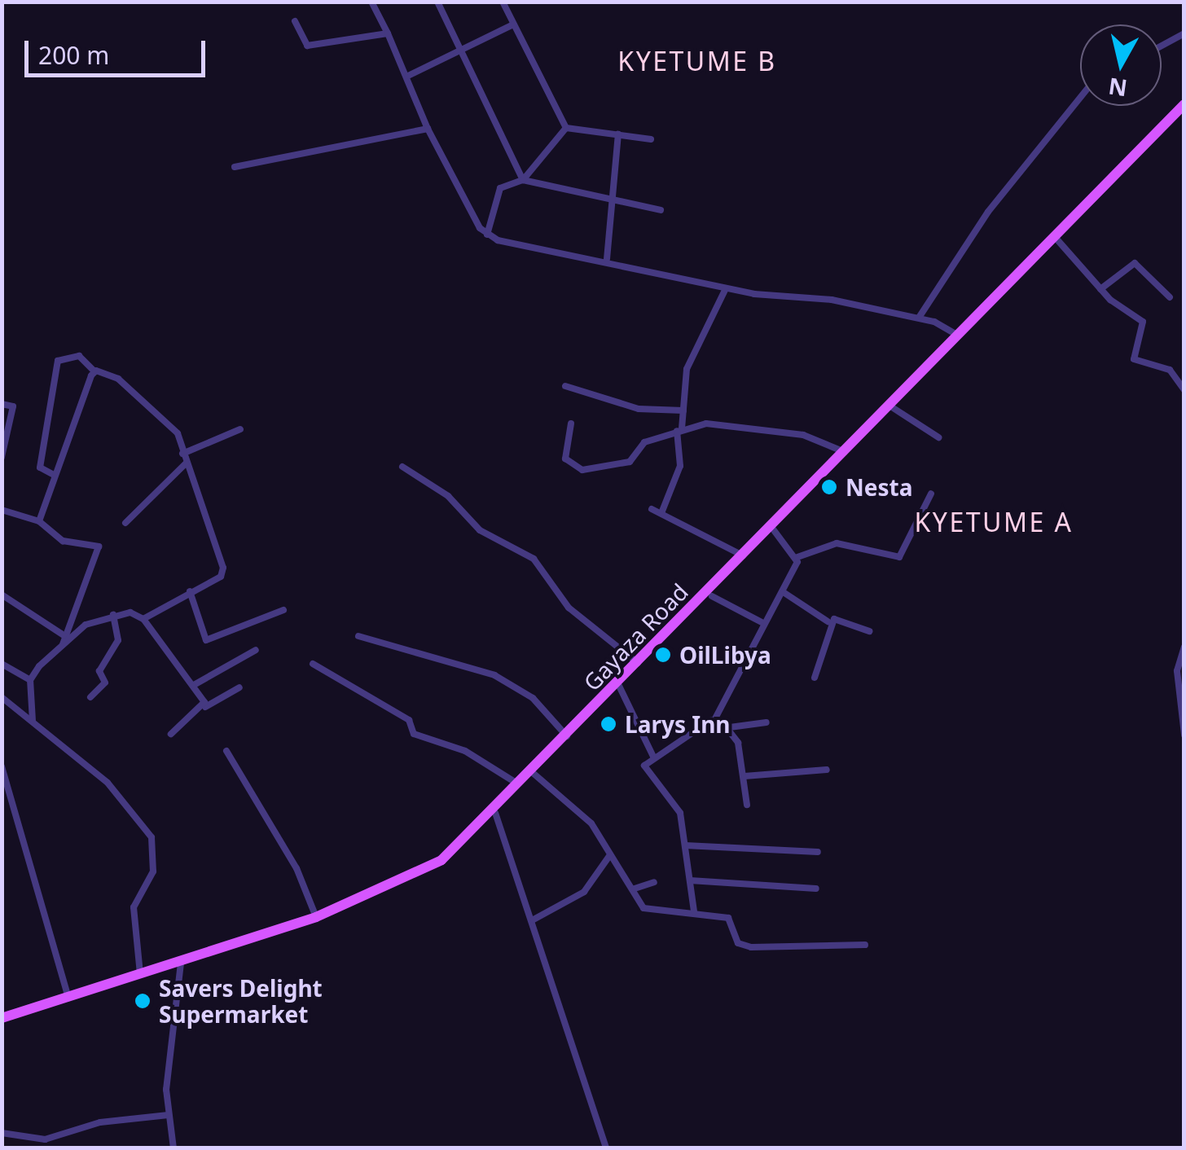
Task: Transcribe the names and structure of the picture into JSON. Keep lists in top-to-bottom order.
{
  "streets": {
    "main road": ["Gayaza Road"]
  },
  "districts": ["KYETUME B", "KYETUME A"],
  "places": [
    "Nesta",
    "OilLibya",
    "Larys Inn",
    "Savers Delight Supermarket"
  ],
  "scale_bar": "200 m",
  "north": "bottom"
}
